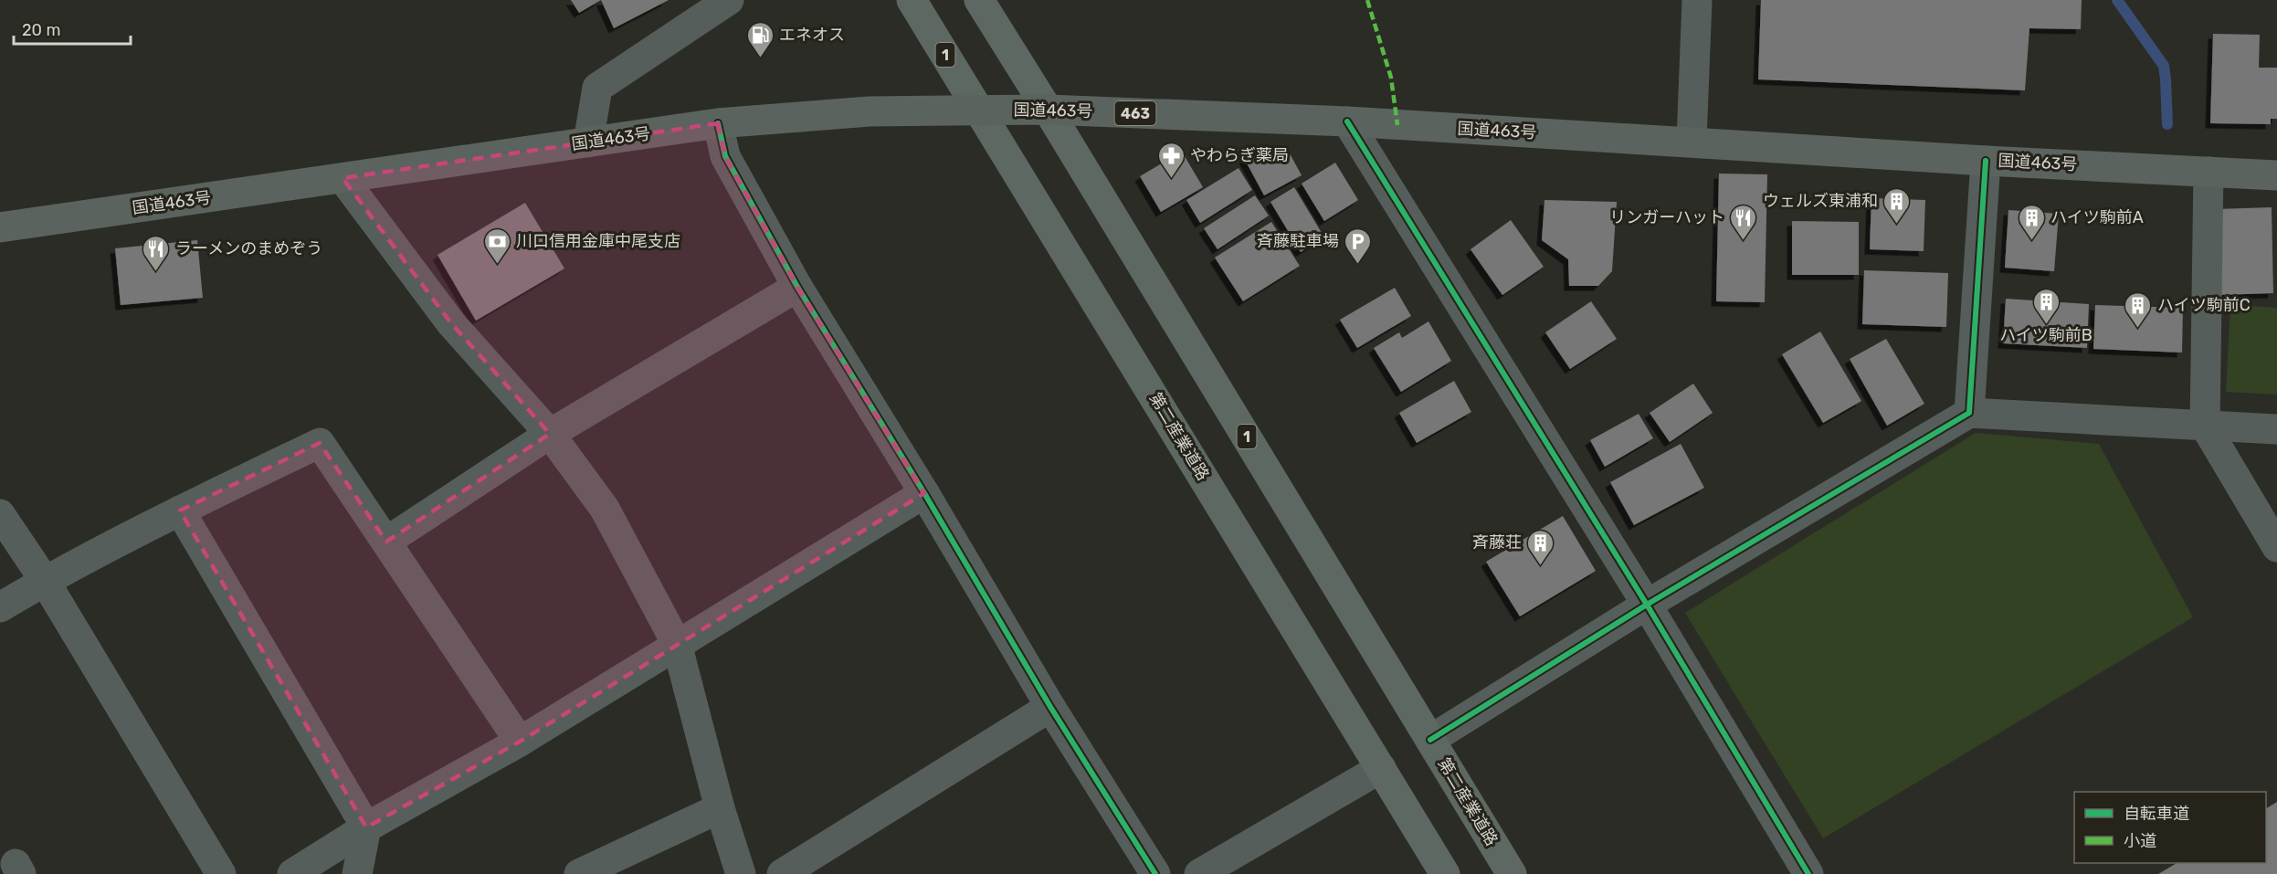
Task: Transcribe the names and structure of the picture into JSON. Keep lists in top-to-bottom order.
{
  "streets": {
    "highway": ["国道463号", "463"],
    "main road": ["1", "第二産業道路"]
  },
  "crossings": [
    ["国道463号", "第二産業道路"]
  ],
  "places": {
    "fuel station": ["エネオス"],
    "pharmacy": ["やわらぎ薬局"],
    "building": [
      "ウェルズ東浦和",
      "ハイツ駒前A",
      "ハイツ駒前B",
      "ハイツ駒前C",
      "斉藤荘"
    ],
    "restaurant": ["リンガーハット", "ラーメンのまめぞう"],
    "bank": ["川口信用金庫中尾支店"],
    "parking": ["斉藤駐車場"]
  },
  "legend": ["自転車道", "小道"],
  "scale_bar": "20 m"
}
